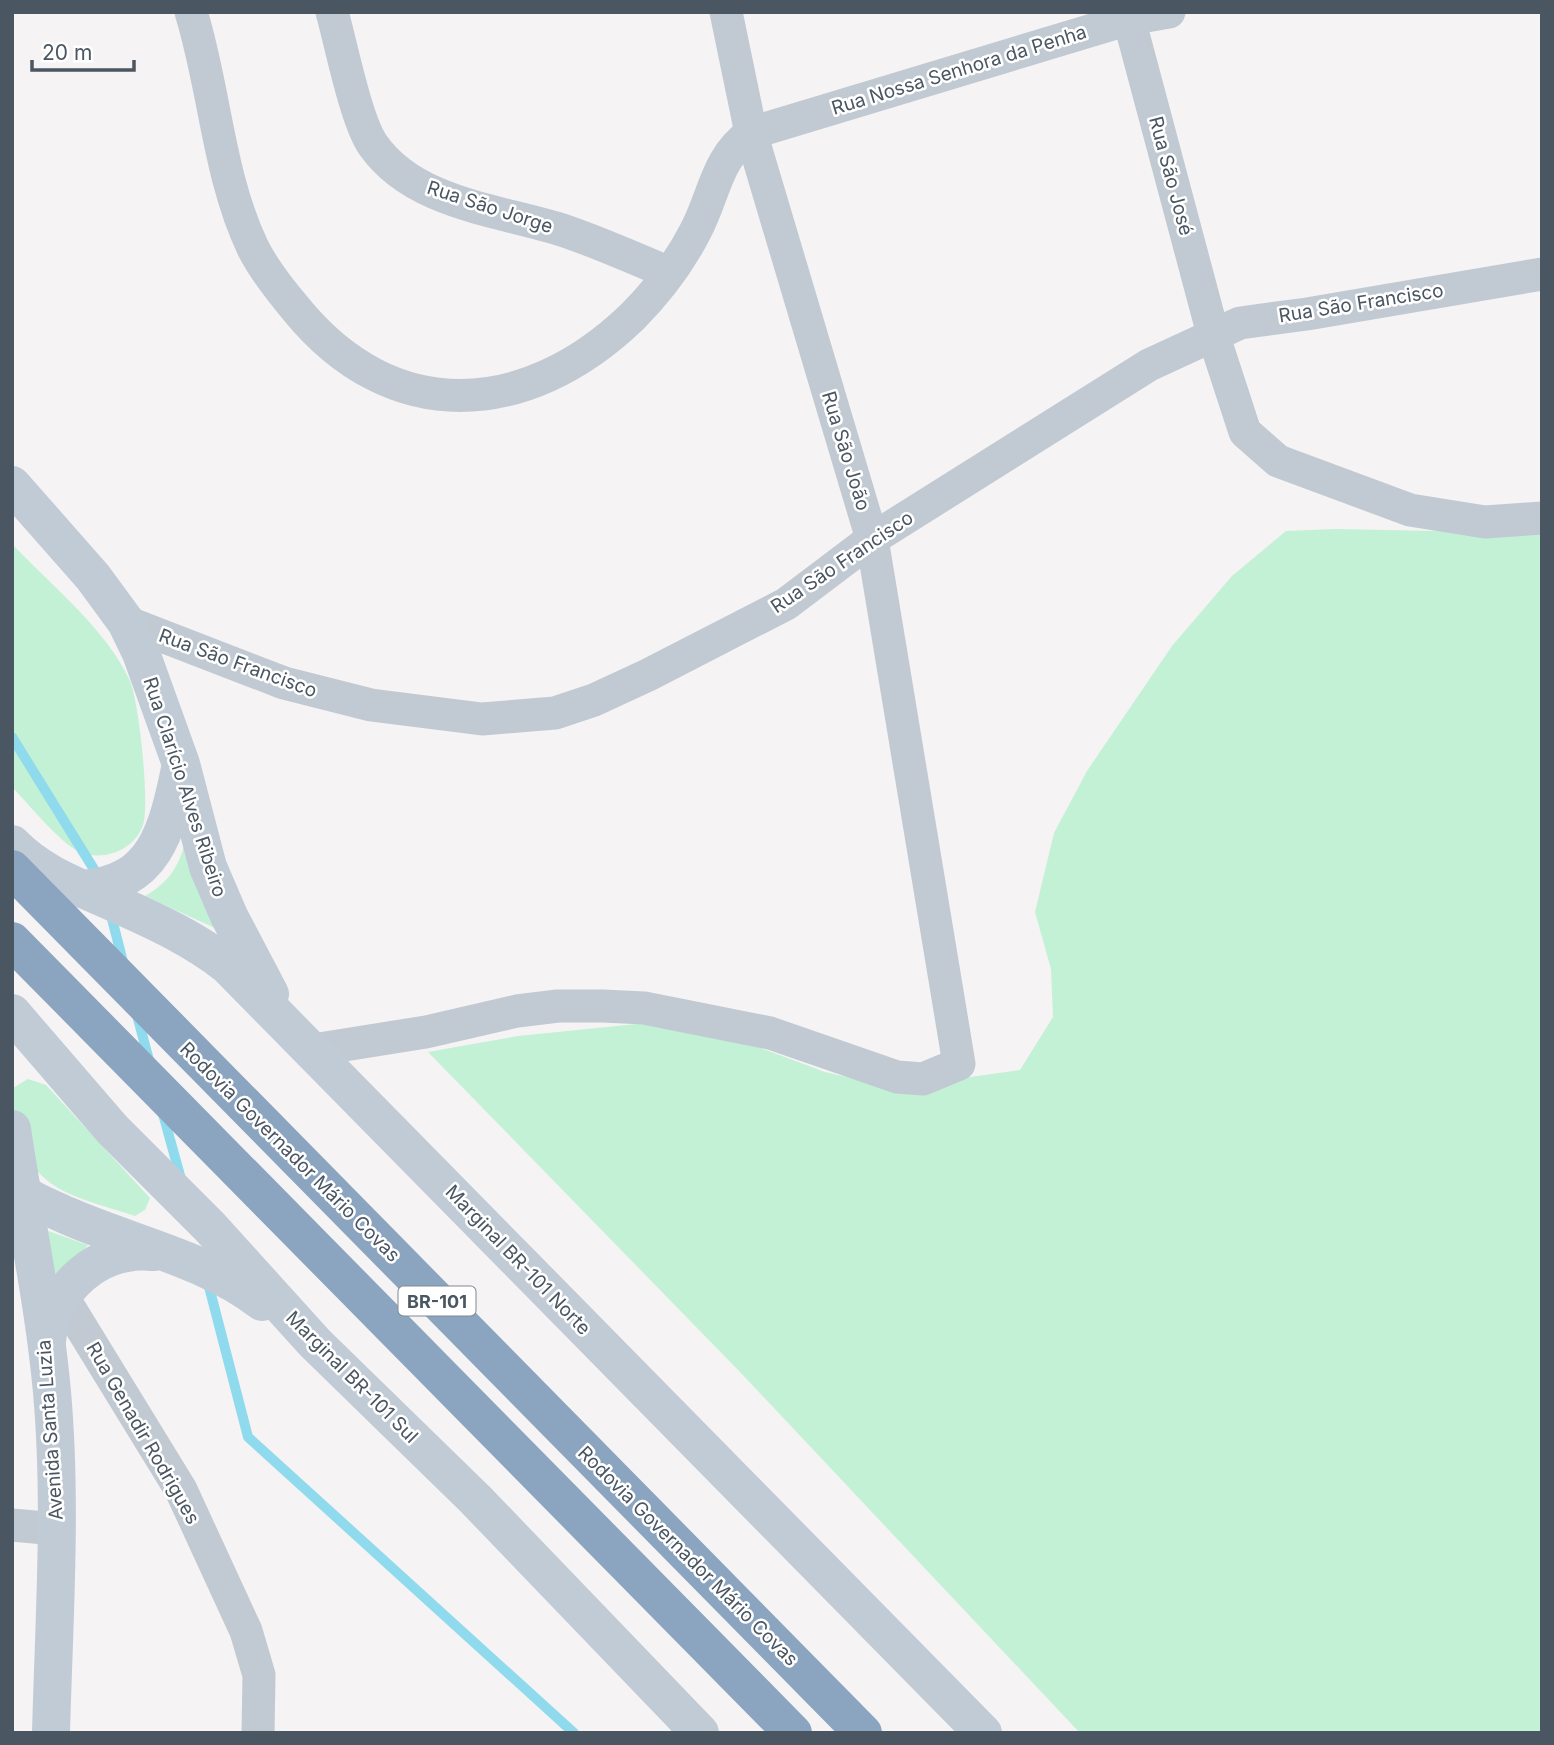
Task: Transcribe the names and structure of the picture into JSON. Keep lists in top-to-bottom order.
{
  "streets": {
    "highway": ["Rodovia Governador Mário Covas", "BR-101"],
    "main road": [
      "Rua Clarício Alves Ribeiro",
      "Marginal BR-101 Norte",
      "Marginal BR-101 Sul",
      "Avenida Santa Luzia"
    ],
    "street": [
      "Rua Nossa Senhora da Penha",
      "Rua São José",
      "Rua São Jorge",
      "Rua São Francisco",
      "Rua São João",
      "Rua Genadir Rodrigues"
    ]
  },
  "crossings": [
    ["Rua Nossa Senhora da Penha", "Rua São José"],
    ["Rua Nossa Senhora da Penha", "Rua São João"],
    ["Rua São José", "Rua São Francisco"],
    ["Rua São Francisco", "Rua São João"],
    ["Rua São Francisco", "Rua Clarício Alves Ribeiro"],
    ["Rua São João", "Marginal BR-101 Norte"],
    ["Rua Clarício Alves Ribeiro", "Marginal BR-101 Norte"]
  ],
  "scale_bar": "20 m"
}
